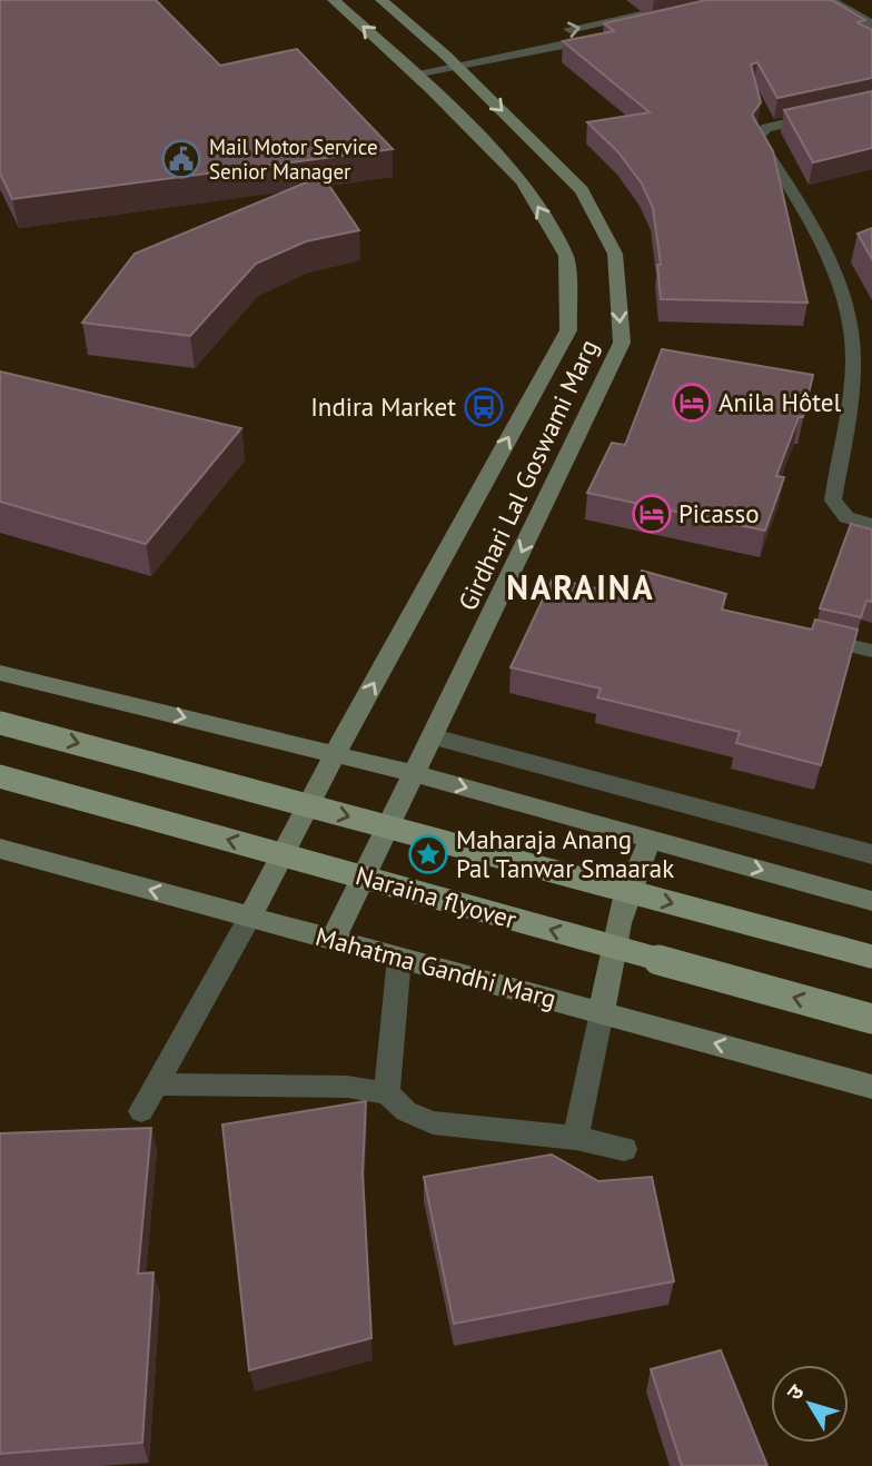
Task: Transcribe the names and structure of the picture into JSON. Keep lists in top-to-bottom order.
{
  "streets": {
    "main road": ["Girdhari Lal Goswami Marg", "Naraina flyover", "Mahatma Gandhi Marg"]
  },
  "crossings": [
    ["Girdhari Lal Goswami Marg", "Mahatma Gandhi Marg"]
  ],
  "districts": ["NARAINA"],
  "places": {
    "public building": ["Mail Motor Service Senior Manager"],
    "hotel": ["Anila Hôtel", "Picasso"],
    "bus stop": ["Indira Market"],
    "place": ["Maharaja Anang Pal Tanwar Smaarak"]
  },
  "north": "top left"
}
